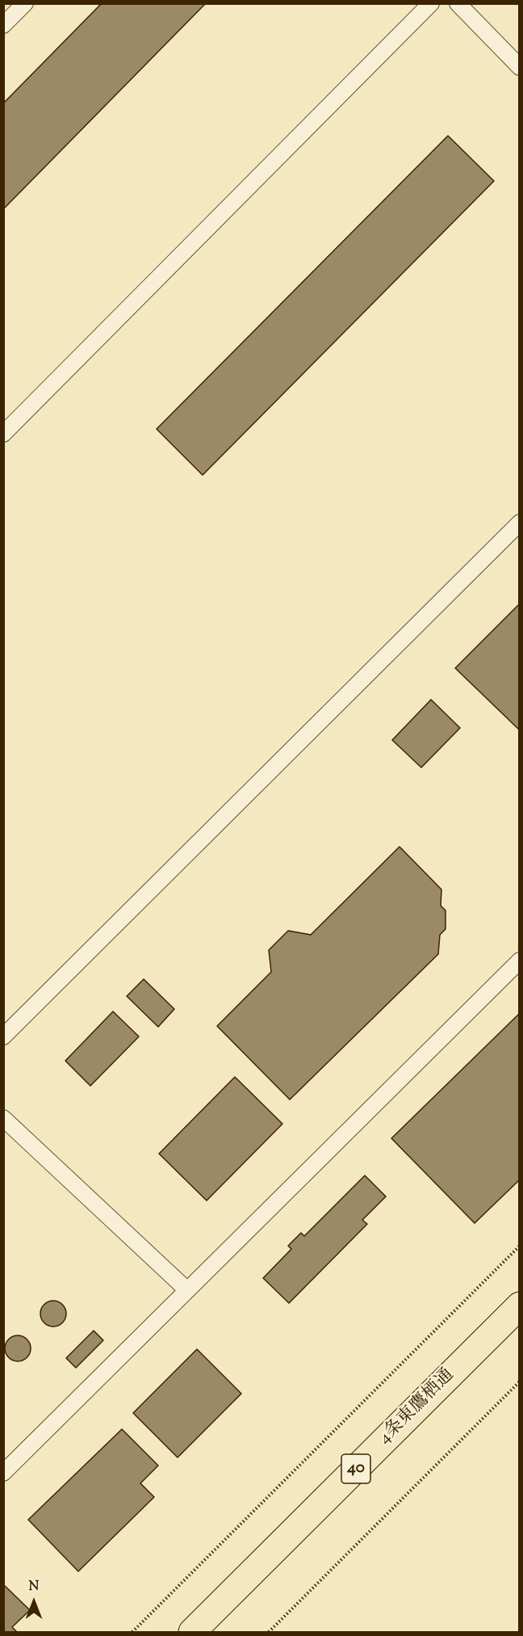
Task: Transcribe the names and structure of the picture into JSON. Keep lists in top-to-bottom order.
{
  "streets": {
    "highway": ["4条東鷹栖通", "40"]
  },
  "north": "top"
}
